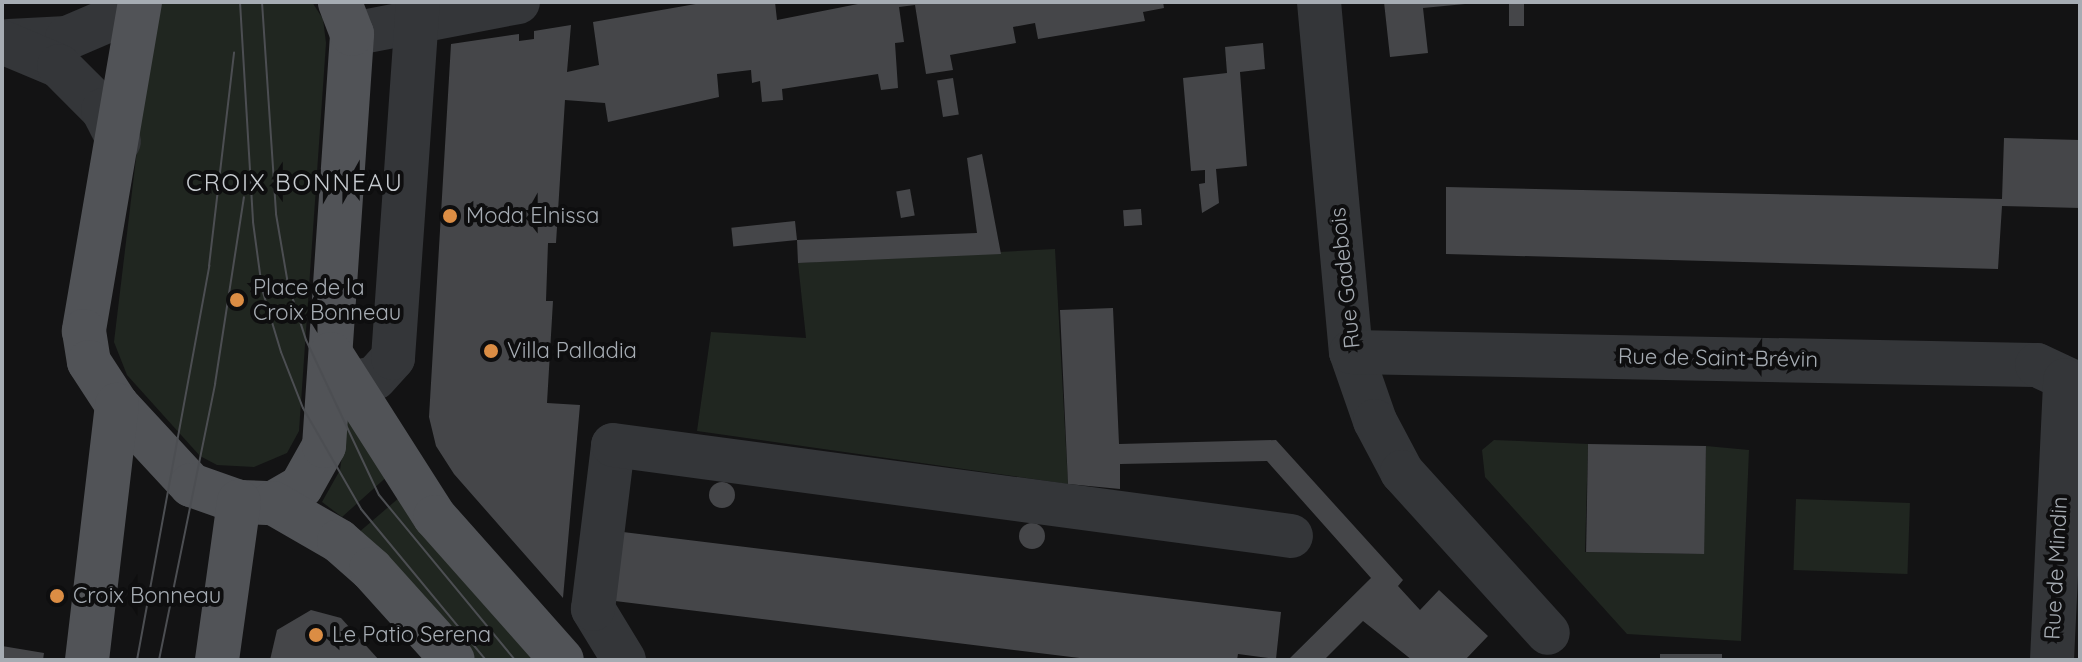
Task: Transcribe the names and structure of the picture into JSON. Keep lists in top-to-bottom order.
{
  "streets": {
    "street": ["Rue Gadebois", "Rue de Saint-Brévin", "Rue de Mindin"]
  },
  "crossings": [
    ["Rue Gadebois", "Rue de Saint-Brévin"],
    ["Rue de Saint-Brévin", "Rue de Mindin"]
  ],
  "districts": ["CROIX BONNEAU"],
  "places": [
    "Moda Elnissa",
    "Place de la Croix Bonneau",
    "Villa Palladia",
    "Croix Bonneau",
    "Le Patio Serena"
  ]
}
